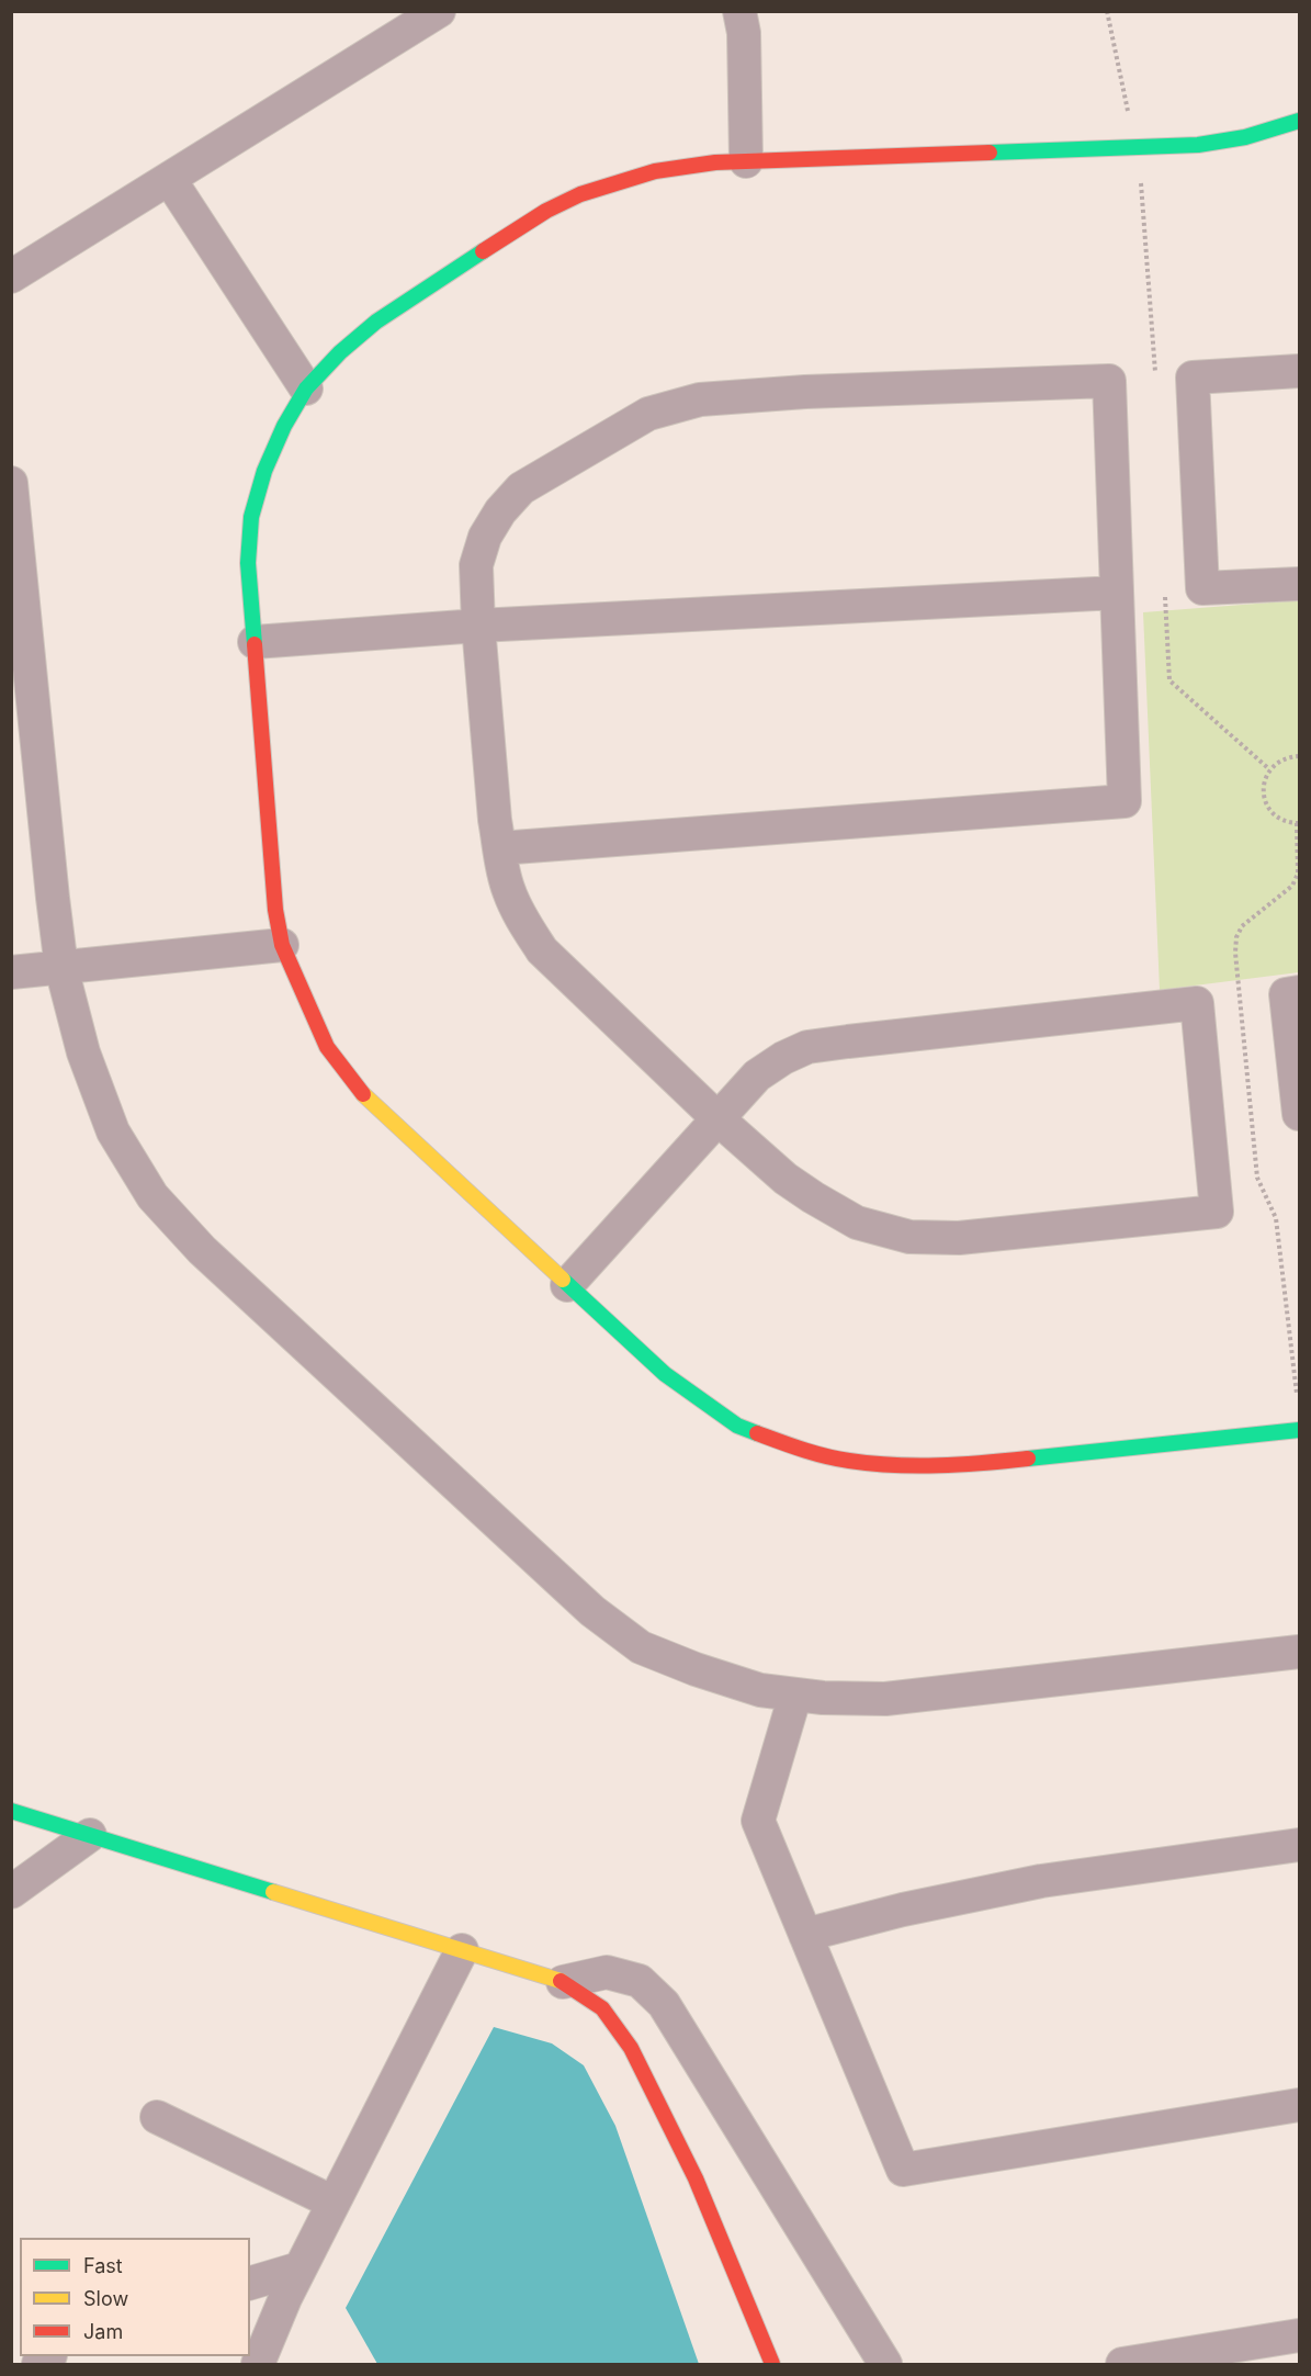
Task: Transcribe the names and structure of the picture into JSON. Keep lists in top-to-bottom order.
{
  "legend": ["Fast", "Slow", "Jam"]
}
